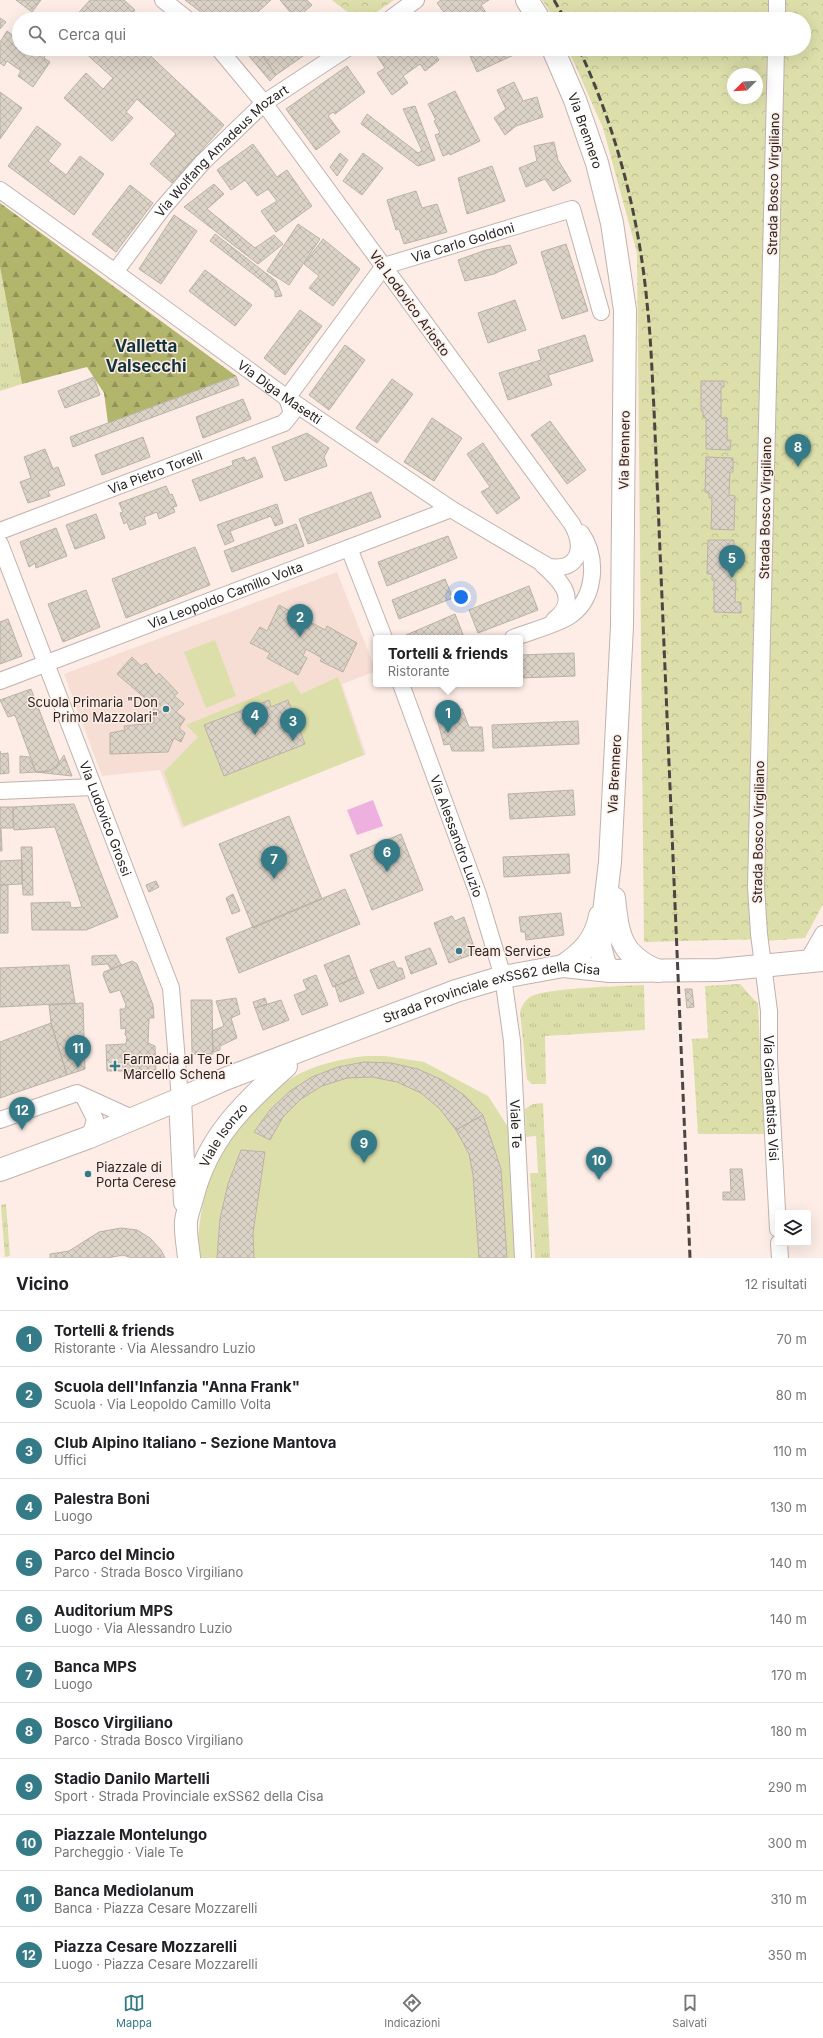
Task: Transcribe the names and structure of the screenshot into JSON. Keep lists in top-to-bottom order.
{
  "streets": {
    "main road": ["Via Brennero", "Strada Provinciale exSS62 della Cisa", "Viale Isonzo"],
    "street": [
      "Via Wolfang Amadeus Mozart",
      "Strada Bosco Virgiliano",
      "Via Carlo Goldoni",
      "Via Lodovico Ariosto",
      "Via Diga Masetti",
      "Via Pietro Torelli",
      "Via Leopoldo Camillo Volta",
      "Via Ludovico Grossi",
      "Via Alessandro Luzio",
      "Via Gian Battista Visi",
      "Viale Te"
    ]
  },
  "crossings": [
    ["Via Brennero", "Strada Provinciale exSS62 della Cisa"],
    ["Via Wolfang Amadeus Mozart", "Via Lodovico Ariosto"],
    ["Via Wolfang Amadeus Mozart", "Via Diga Masetti"],
    ["Strada Bosco Virgiliano", "Via Gian Battista Visi"],
    ["Via Carlo Goldoni", "Via Lodovico Ariosto"],
    ["Via Lodovico Ariosto", "Via Diga Masetti"],
    ["Via Diga Masetti", "Via Pietro Torelli"],
    ["Via Diga Masetti", "Via Leopoldo Camillo Volta"],
    ["Via Leopoldo Camillo Volta", "Via Ludovico Grossi"],
    ["Via Ludovico Grossi", "Strada Provinciale exSS62 della Cisa"],
    ["Via Ludovico Grossi", "Viale Isonzo"],
    ["Via Alessandro Luzio", "Strada Provinciale exSS62 della Cisa"],
    ["Via Alessandro Luzio", "Viale Te"],
    ["Strada Provinciale exSS62 della Cisa", "Viale Te"],
    ["Strada Provinciale exSS62 della Cisa", "Viale Isonzo"]
  ],
  "districts": ["Valletta Valsecchi"],
  "places": {
    "other": ["Scuola Primaria \"Don Primo Mazzolari\"", "Team Service", "Piazzale di Porta Cerese"],
    "health": ["Farmacia al Te Dr. Marcello Schena"]
  },
  "north": "bottom left",
  "page": {
    "search": "Cerca qui",
    "pins": [
      "8",
      "5",
      "2",
      "1",
      "4",
      "3",
      "6",
      "7",
      "11",
      "12",
      "9",
      "10"
    ],
    "popup": ["Tortelli & friends", "Ristorante"],
    "heading": ["Vicino", "12 risultati"],
    "list": [
      {
        "mark": "1",
        "name": "Tortelli & friends",
        "note": "Ristorante · Via Alessandro Luzio",
        "value": "70 m"
      },
      {
        "mark": "2",
        "name": "Scuola dell'Infanzia \"Anna Frank\"",
        "note": "Scuola · Via Leopoldo Camillo Volta",
        "value": "80 m"
      },
      {
        "mark": "3",
        "name": "Club Alpino Italiano - Sezione Mantova",
        "note": "Uffici",
        "value": "110 m"
      },
      {
        "mark": "4",
        "name": "Palestra Boni",
        "note": "Luogo",
        "value": "130 m"
      },
      {
        "mark": "5",
        "name": "Parco del Mincio",
        "note": "Parco · Strada Bosco Virgiliano",
        "value": "140 m"
      },
      {
        "mark": "6",
        "name": "Auditorium MPS",
        "note": "Luogo · Via Alessandro Luzio",
        "value": "140 m"
      },
      {
        "mark": "7",
        "name": "Banca MPS",
        "note": "Luogo",
        "value": "170 m"
      },
      {
        "mark": "8",
        "name": "Bosco Virgiliano",
        "note": "Parco · Strada Bosco Virgiliano",
        "value": "180 m"
      },
      {
        "mark": "9",
        "name": "Stadio Danilo Martelli",
        "note": "Sport · Strada Provinciale exSS62 della Cisa",
        "value": "290 m"
      },
      {
        "mark": "10",
        "name": "Piazzale Montelungo",
        "note": "Parcheggio · Viale Te",
        "value": "300 m"
      },
      {
        "mark": "11",
        "name": "Banca Mediolanum",
        "note": "Banca · Piazza Cesare Mozzarelli",
        "value": "310 m"
      },
      {
        "mark": "12",
        "name": "Piazza Cesare Mozzarelli",
        "note": "Luogo · Piazza Cesare Mozzarelli",
        "value": "350 m"
      }
    ],
    "nav": ["Mappa", "Indicazioni", "Salvati"]
  }
}
